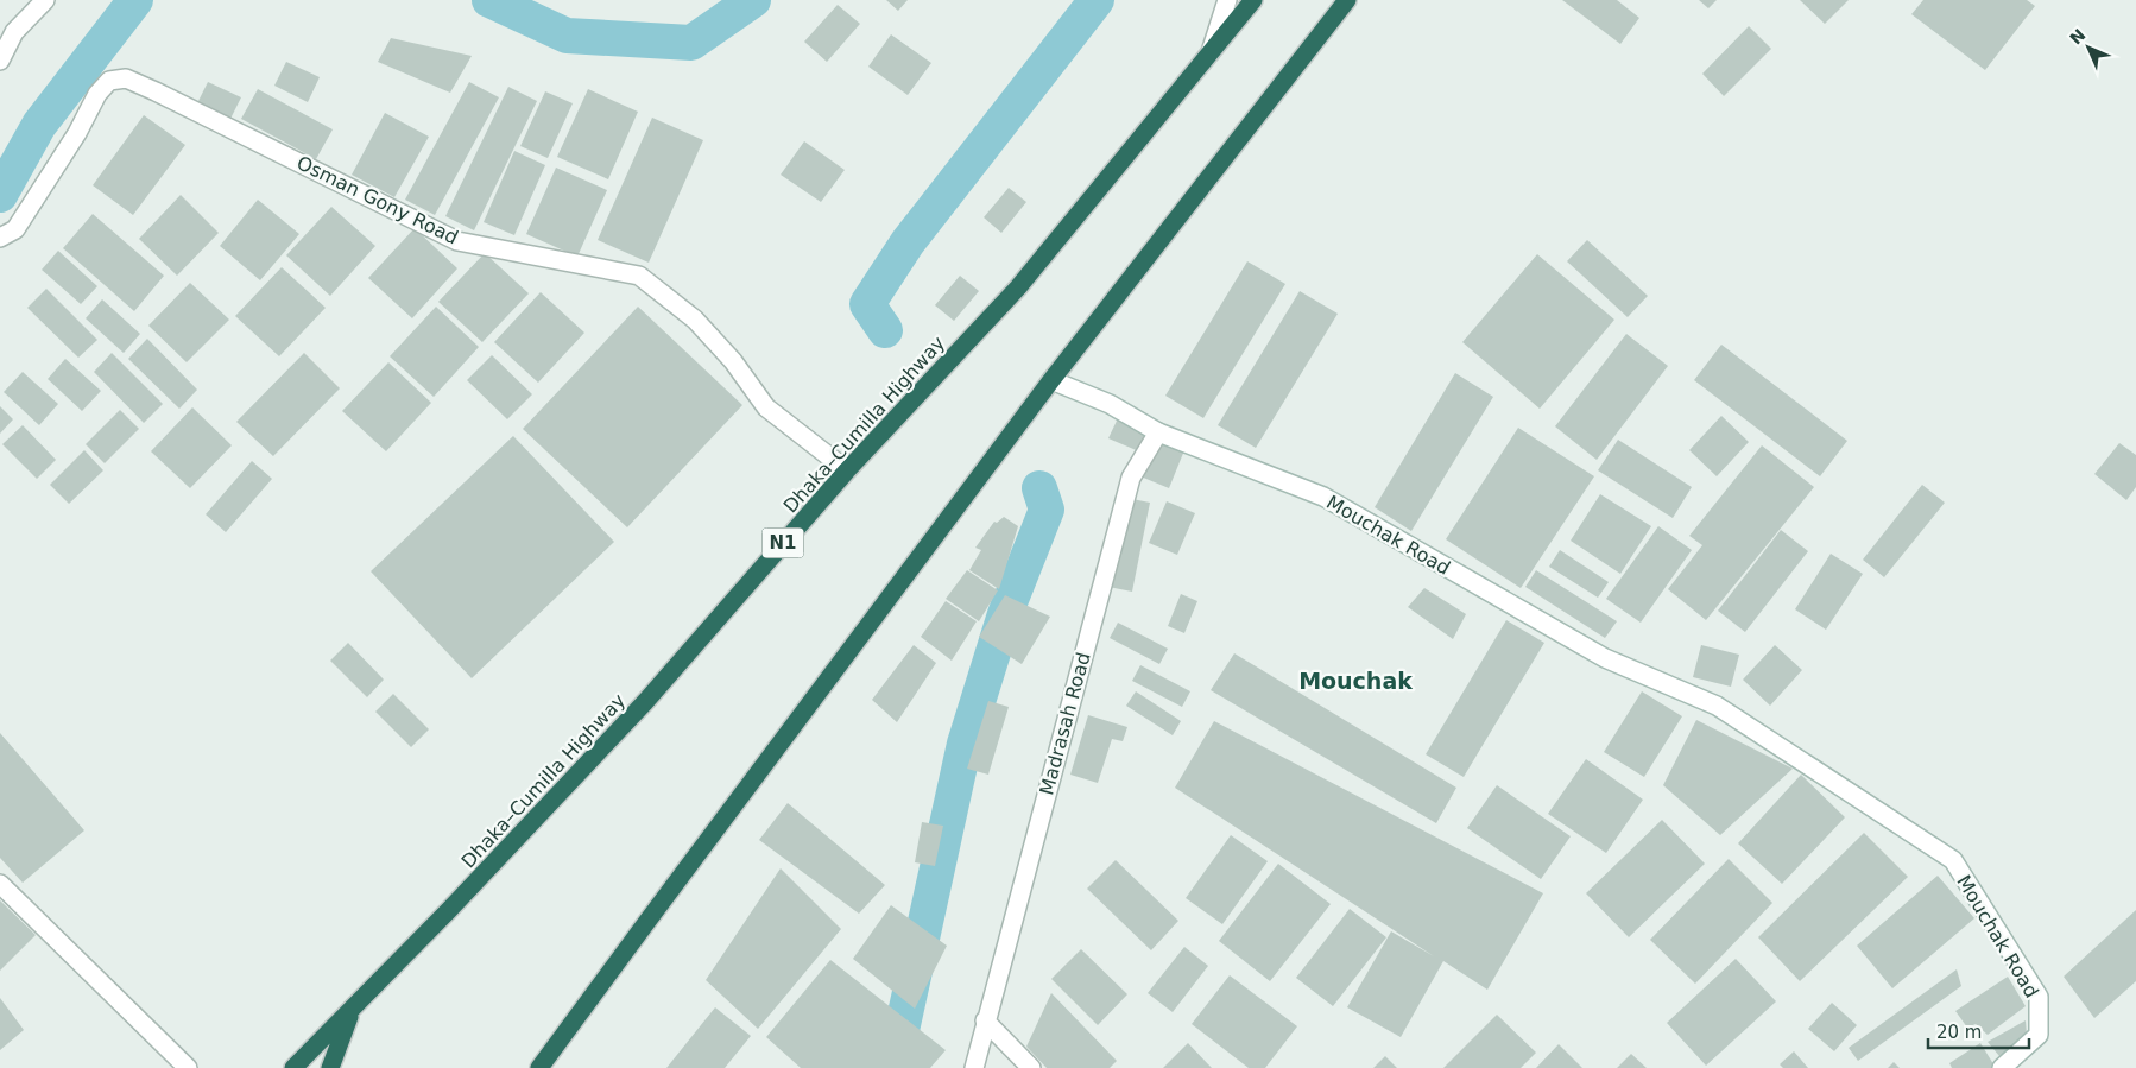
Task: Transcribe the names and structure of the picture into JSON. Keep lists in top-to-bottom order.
{
  "streets": {
    "highway": ["Dhaka–Cumilla Highway", "N1"],
    "street": ["Osman Gony Road", "Mouchak Road", "Madrasah Road"]
  },
  "crossings": [
    ["Osman Gony Road", "Dhaka–Cumilla Highway"],
    ["Mouchak Road", "Madrasah Road"]
  ],
  "districts": ["Mouchak"],
  "scale_bar": "20 m",
  "north": "top left"
}
